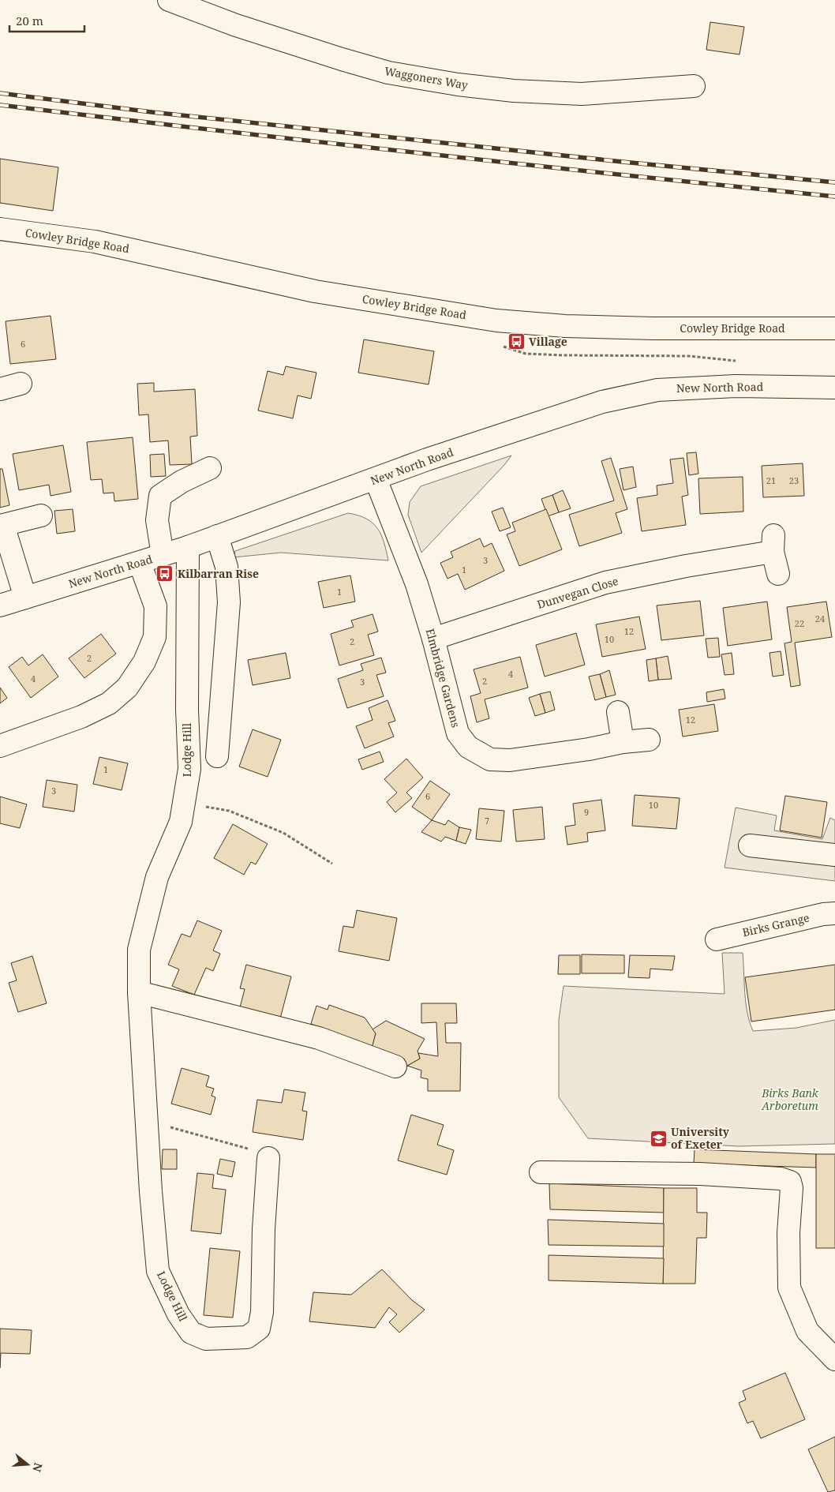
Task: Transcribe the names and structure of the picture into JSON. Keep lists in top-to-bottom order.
{
  "streets": {
    "main road": [
      "Waggoners Way",
      "Cowley Bridge Road",
      "New North Road",
      "Dunvegan Close",
      "Elmbridge Gardens",
      "Lodge Hill",
      "Birks Grange"
    ]
  },
  "crossings": [
    ["New North Road", "Elmbridge Gardens"],
    ["New North Road", "Lodge Hill"],
    ["Dunvegan Close", "Elmbridge Gardens"]
  ],
  "parks": ["Birks Bank Arboretum"],
  "places": {
    "bus stop": ["Village", "Kilbarran Rise"],
    "school or university": ["University of Exeter"]
  },
  "house_numbers": [
    "6",
    "21",
    "23",
    "3",
    "1",
    "1",
    "24",
    "22",
    "12",
    "10",
    "2",
    "2",
    "4",
    "4",
    "2",
    "3",
    "12",
    "1",
    "3",
    "6",
    "10",
    "9",
    "7"
  ],
  "scale_bar": "20 m",
  "north": "right"
}
